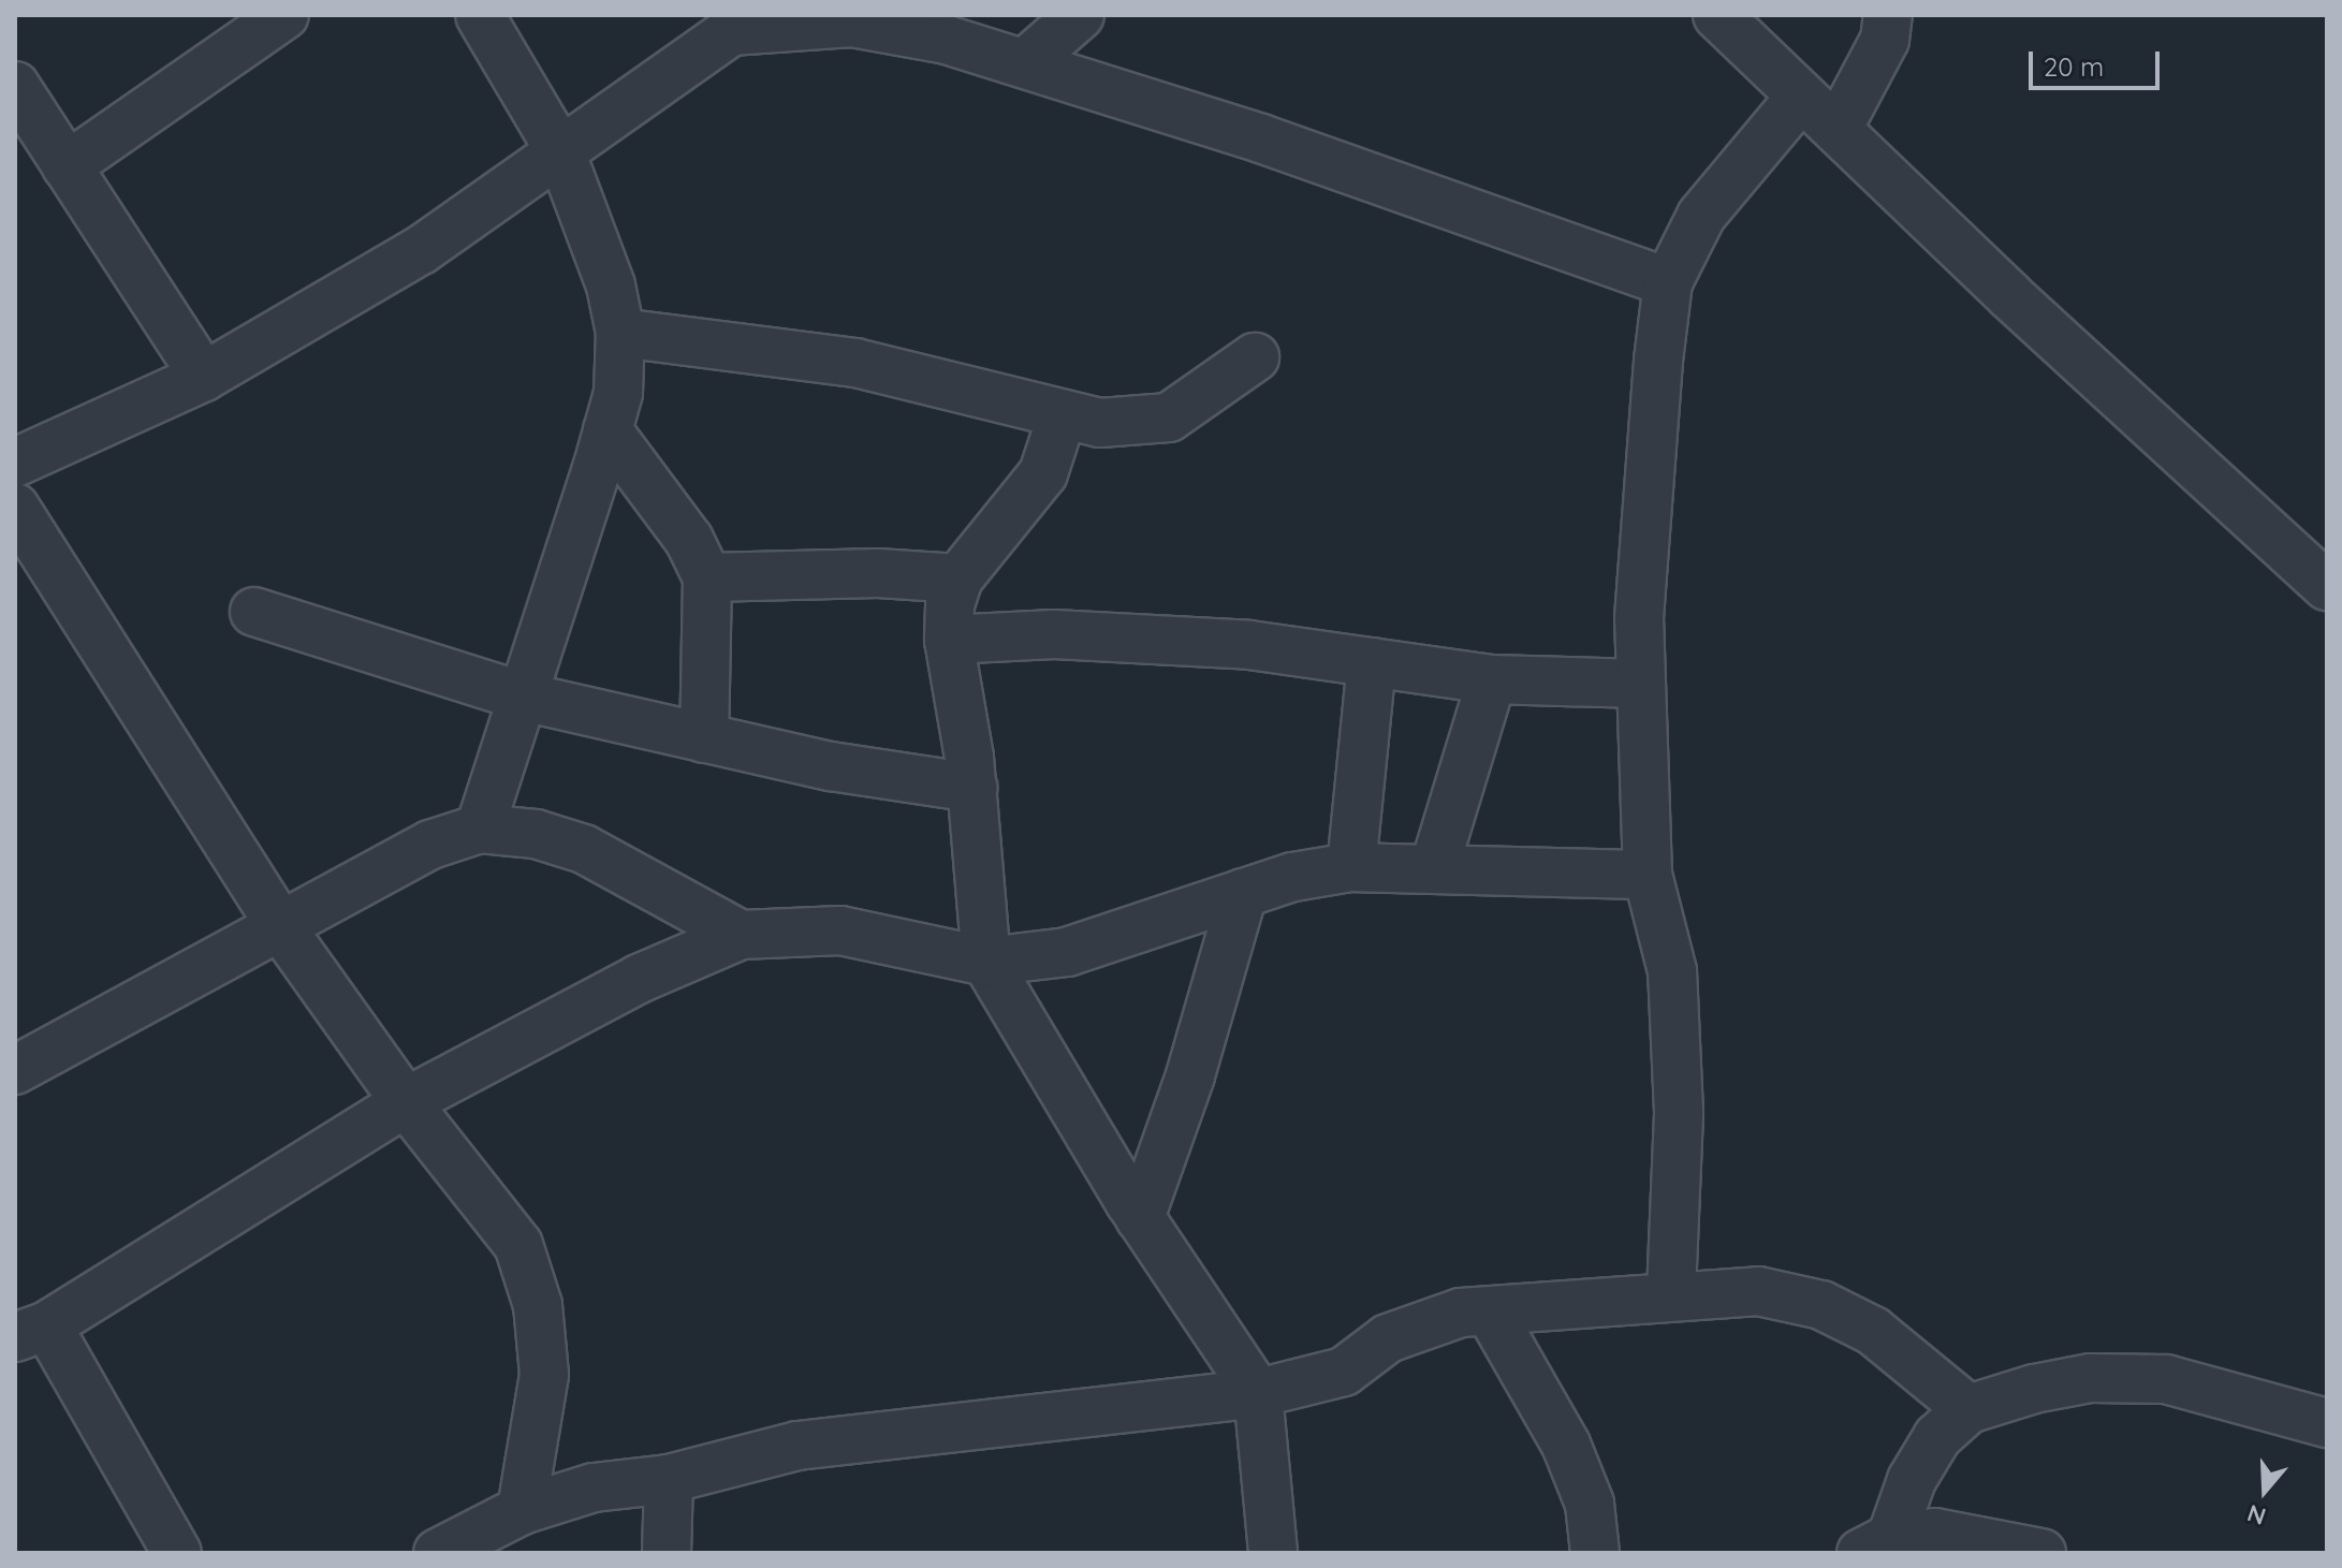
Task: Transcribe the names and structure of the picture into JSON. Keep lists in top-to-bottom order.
{
  "scale_bar": "20 m",
  "north": "bottom"
}
